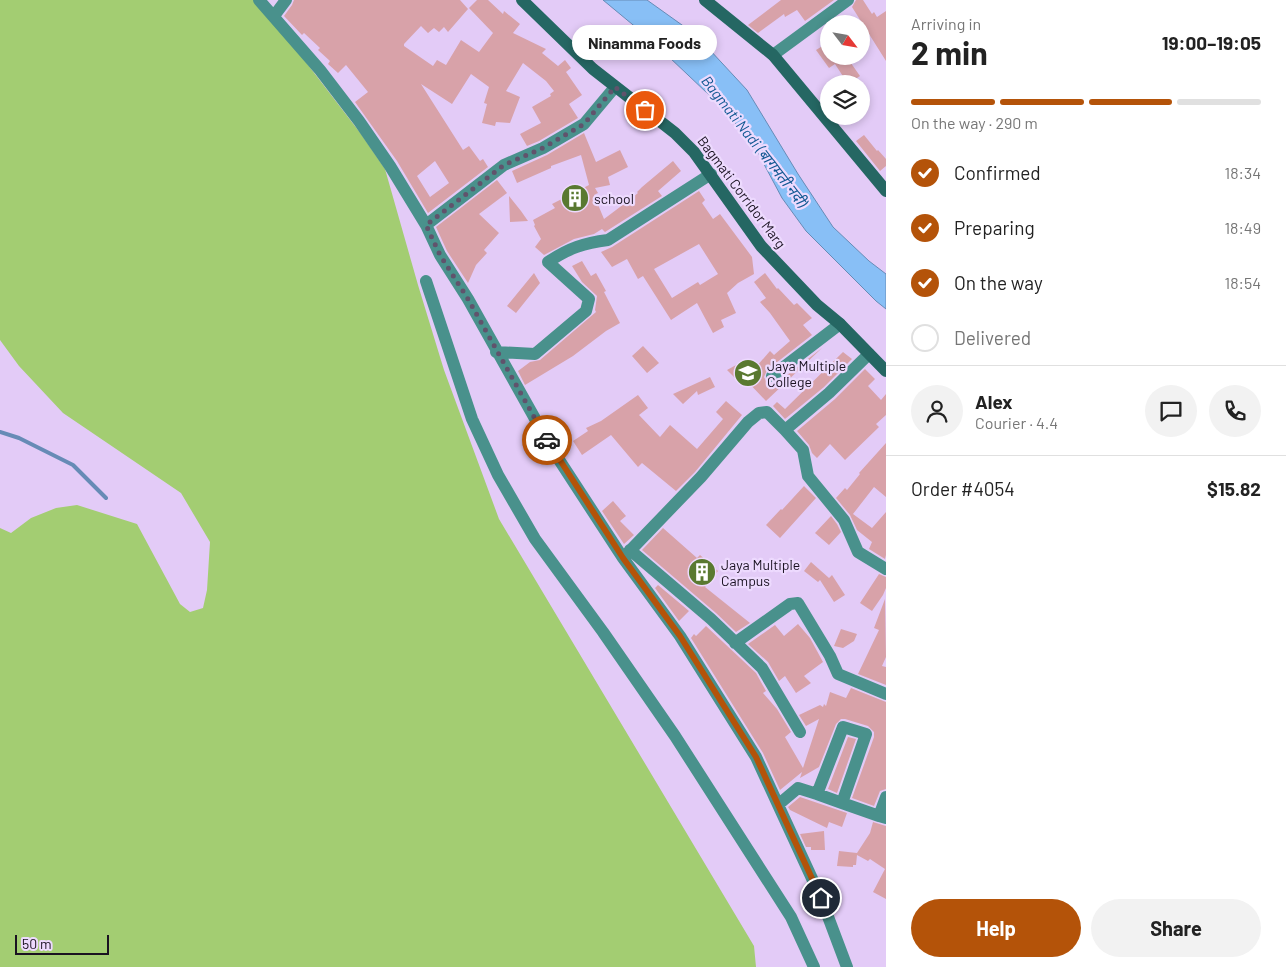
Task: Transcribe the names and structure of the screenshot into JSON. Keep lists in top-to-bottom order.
{
  "streets": {
    "street": ["Bagmati Corridor Marg"]
  },
  "water": ["Bagmati Nadi (बागमती नदी)"],
  "places": {
    "other": ["Ninamma Foods"],
    "building": ["school", "Jaya Multiple Campus"],
    "school or university": ["Jaya Multiple College"]
  },
  "scale_bar": "50 m",
  "north": "bottom right",
  "page": {
    "heading": ["2 min", "Arriving in", "19:00–19:05"],
    "panel": [
      "Alex",
      "Courier · 4.4",
      "Order #4054",
      "$15.82"
    ],
    "bubble": "Ninamma Foods",
    "bar": "On the way · 290 m",
    "list": [
      ["Confirmed", "18:34"],
      ["Preparing", "18:49"],
      ["On the way", "18:54"],
      "Delivered"
    ],
    "buttons": ["Help", "Share"],
    "scale": "50 m"
  }
}
